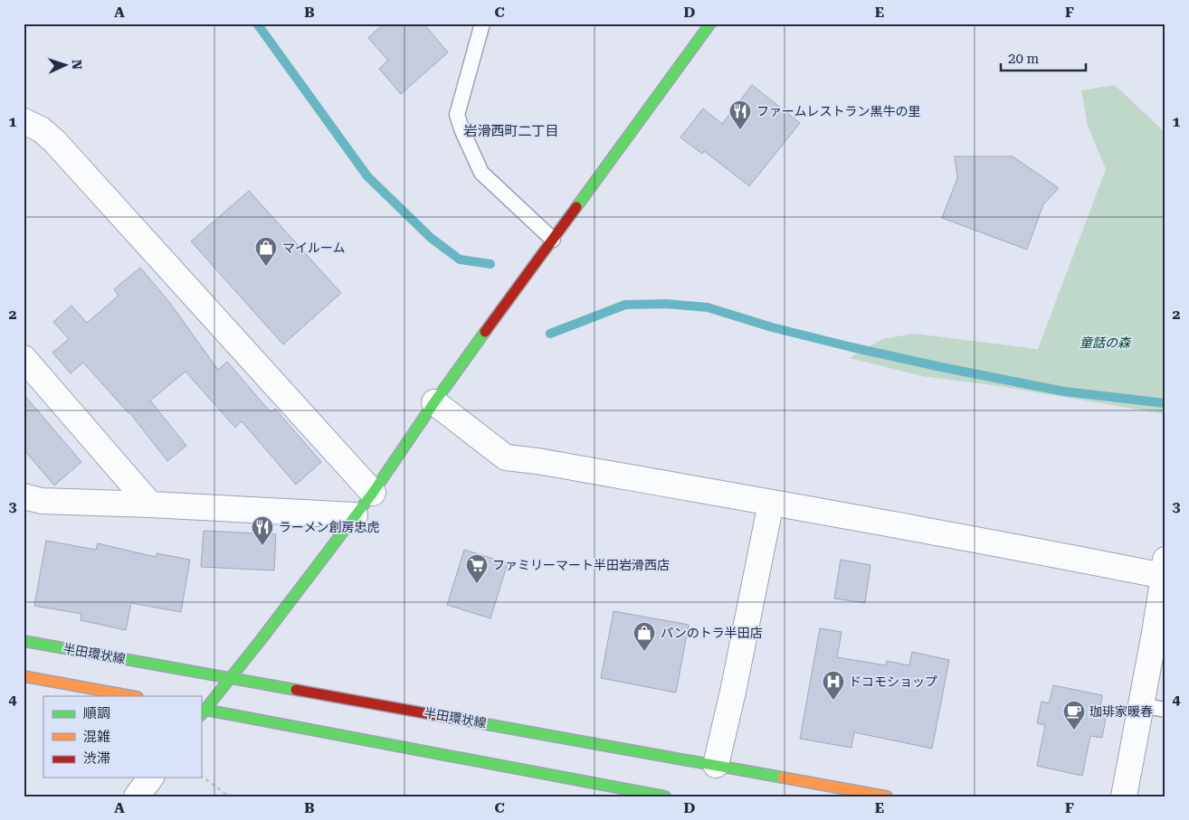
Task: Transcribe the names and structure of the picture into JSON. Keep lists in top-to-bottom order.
{
  "streets": {
    "main road": ["半田環状線"]
  },
  "districts": ["岩滑西町二丁目"],
  "parks": ["童話の森"],
  "places": {
    "restaurant": ["ファームレストラン黒牛の里", "ラーメン創房忠虎"],
    "shop": ["マイルーム", "パンのトラ半田店"],
    "supermarket": ["ファミリーマート半田岩滑西店"],
    "hospital": ["ドコモショップ"],
    "cafe": ["珈琲家暖春"]
  },
  "legend": ["順調", "混雑", "渋滞"],
  "scale_bar": "20 m",
  "north": "right",
  "grid": {
    "columns": [
      "A",
      "B",
      "C",
      "D",
      "E",
      "F"
    ],
    "rows": [
      "1",
      "2",
      "3",
      "4"
    ]
  }
}
